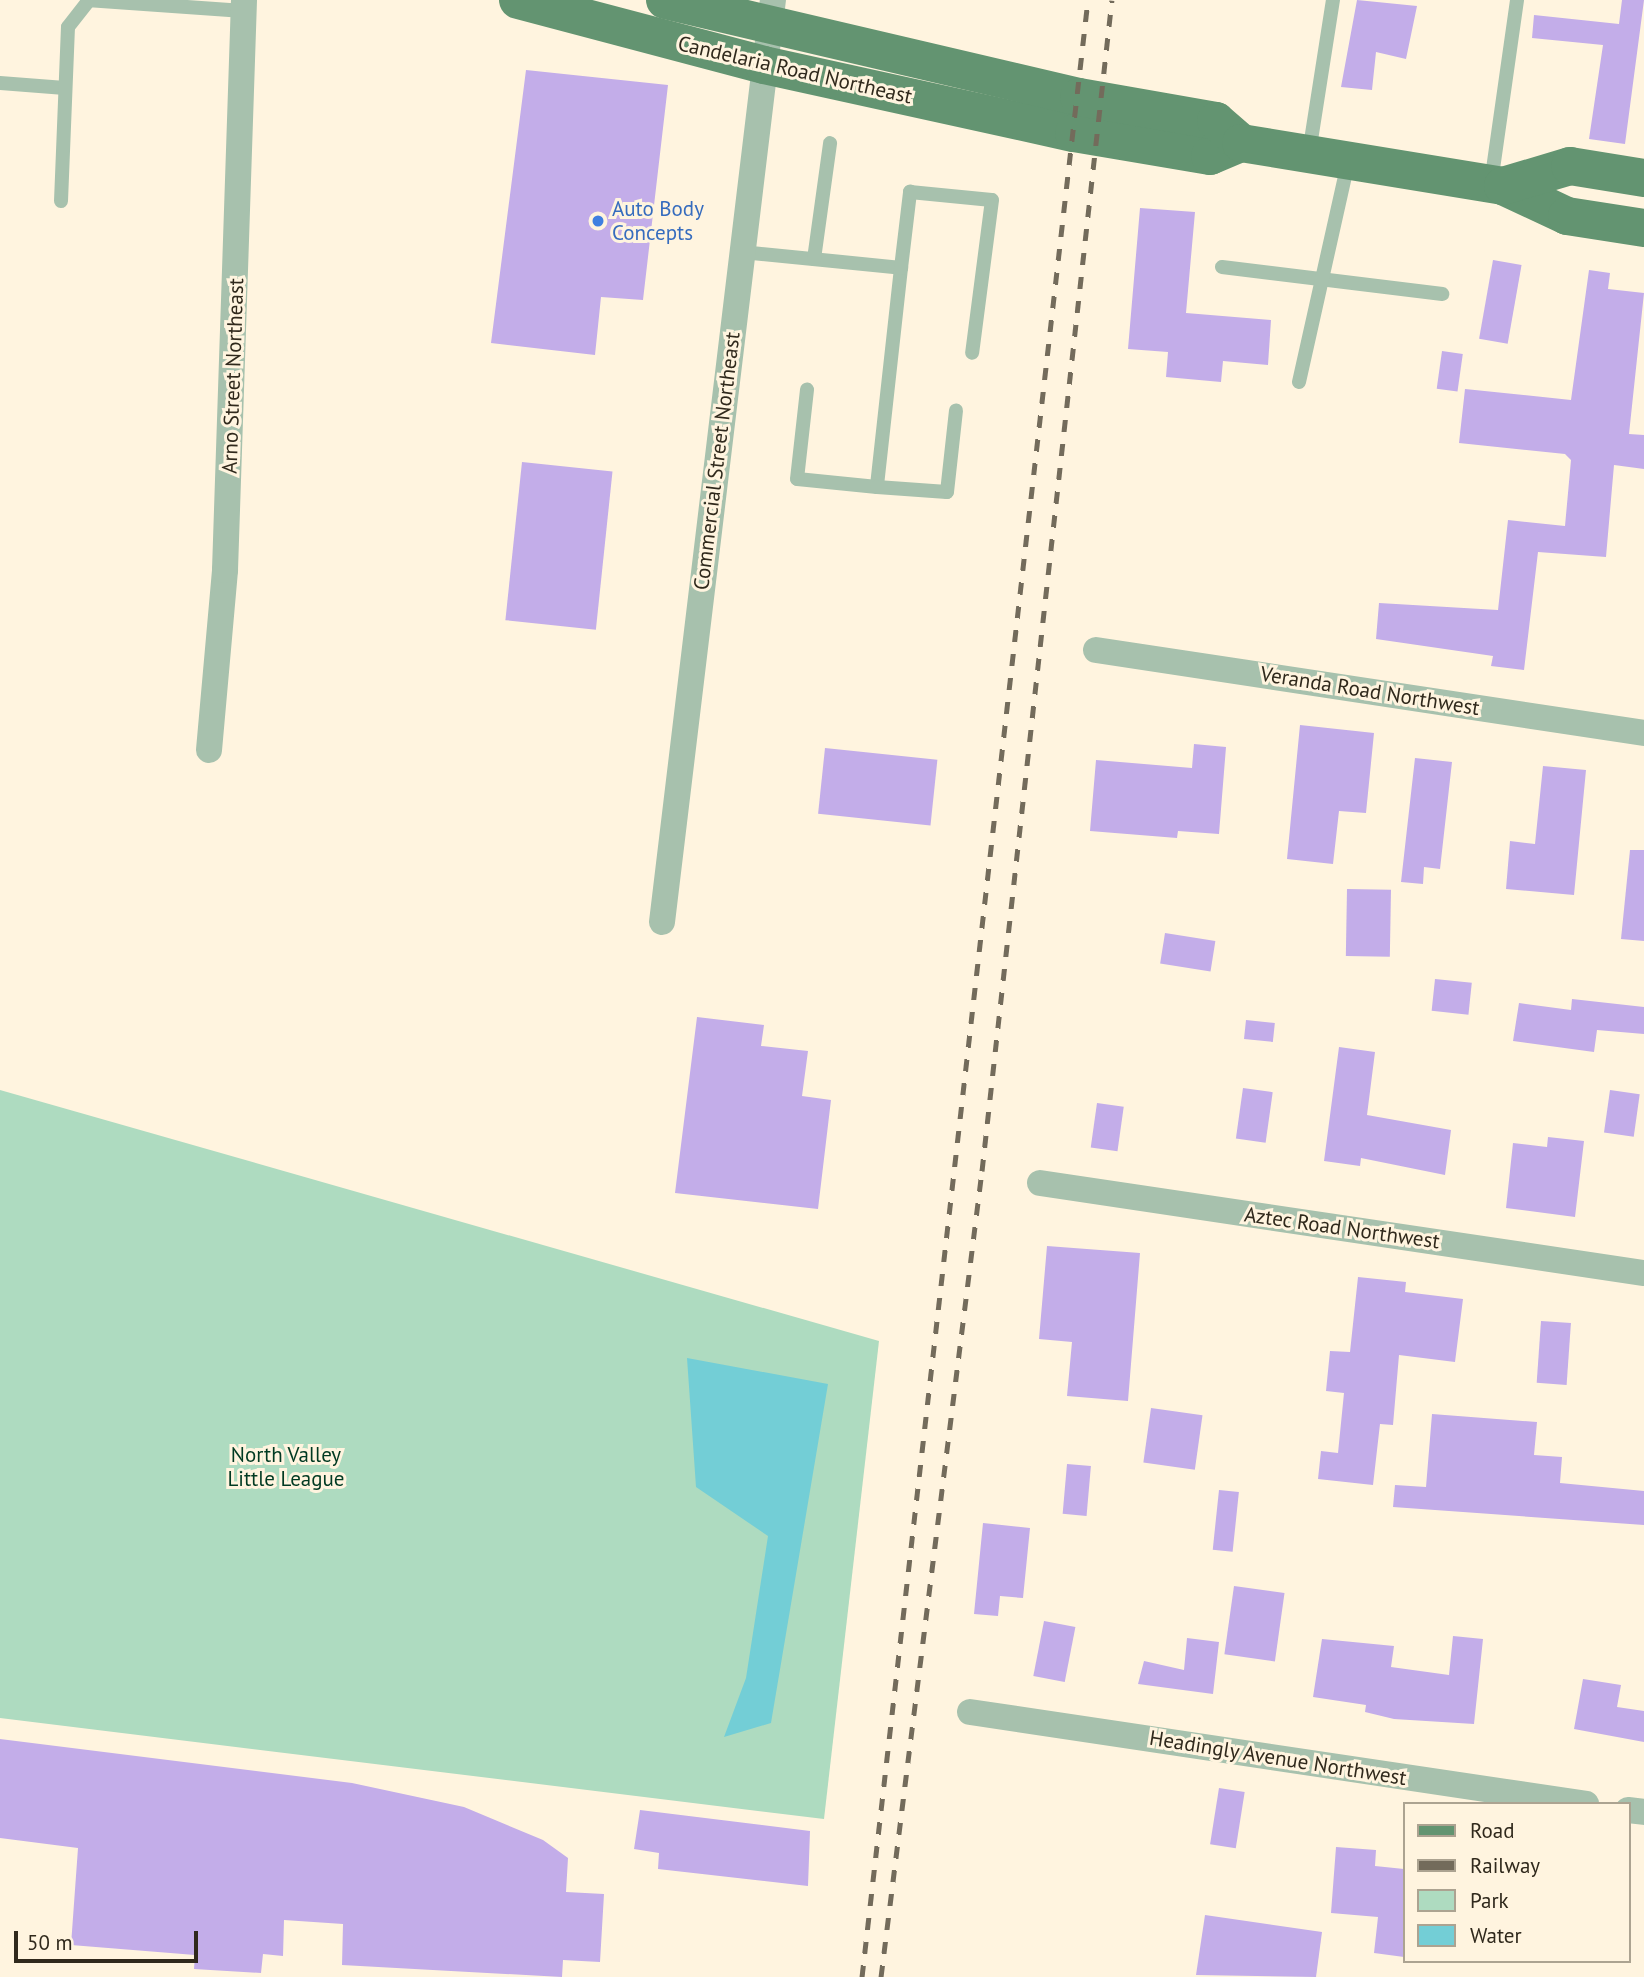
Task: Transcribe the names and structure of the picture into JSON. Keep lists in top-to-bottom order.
{
  "streets": {
    "main road": ["Candelaria Road Northeast"],
    "street": [
      "Arno Street Northeast",
      "Commercial Street Northeast",
      "Veranda Road Northwest",
      "Aztec Road Northwest",
      "Headingly Avenue Northwest"
    ]
  },
  "crossings": [
    ["Candelaria Road Northeast", "Commercial Street Northeast"]
  ],
  "parks": ["North Valley Little League"],
  "places": ["Auto Body Concepts"],
  "legend": [
    "Road",
    "Railway",
    "Park",
    "Water"
  ],
  "scale_bar": "50 m"
}
